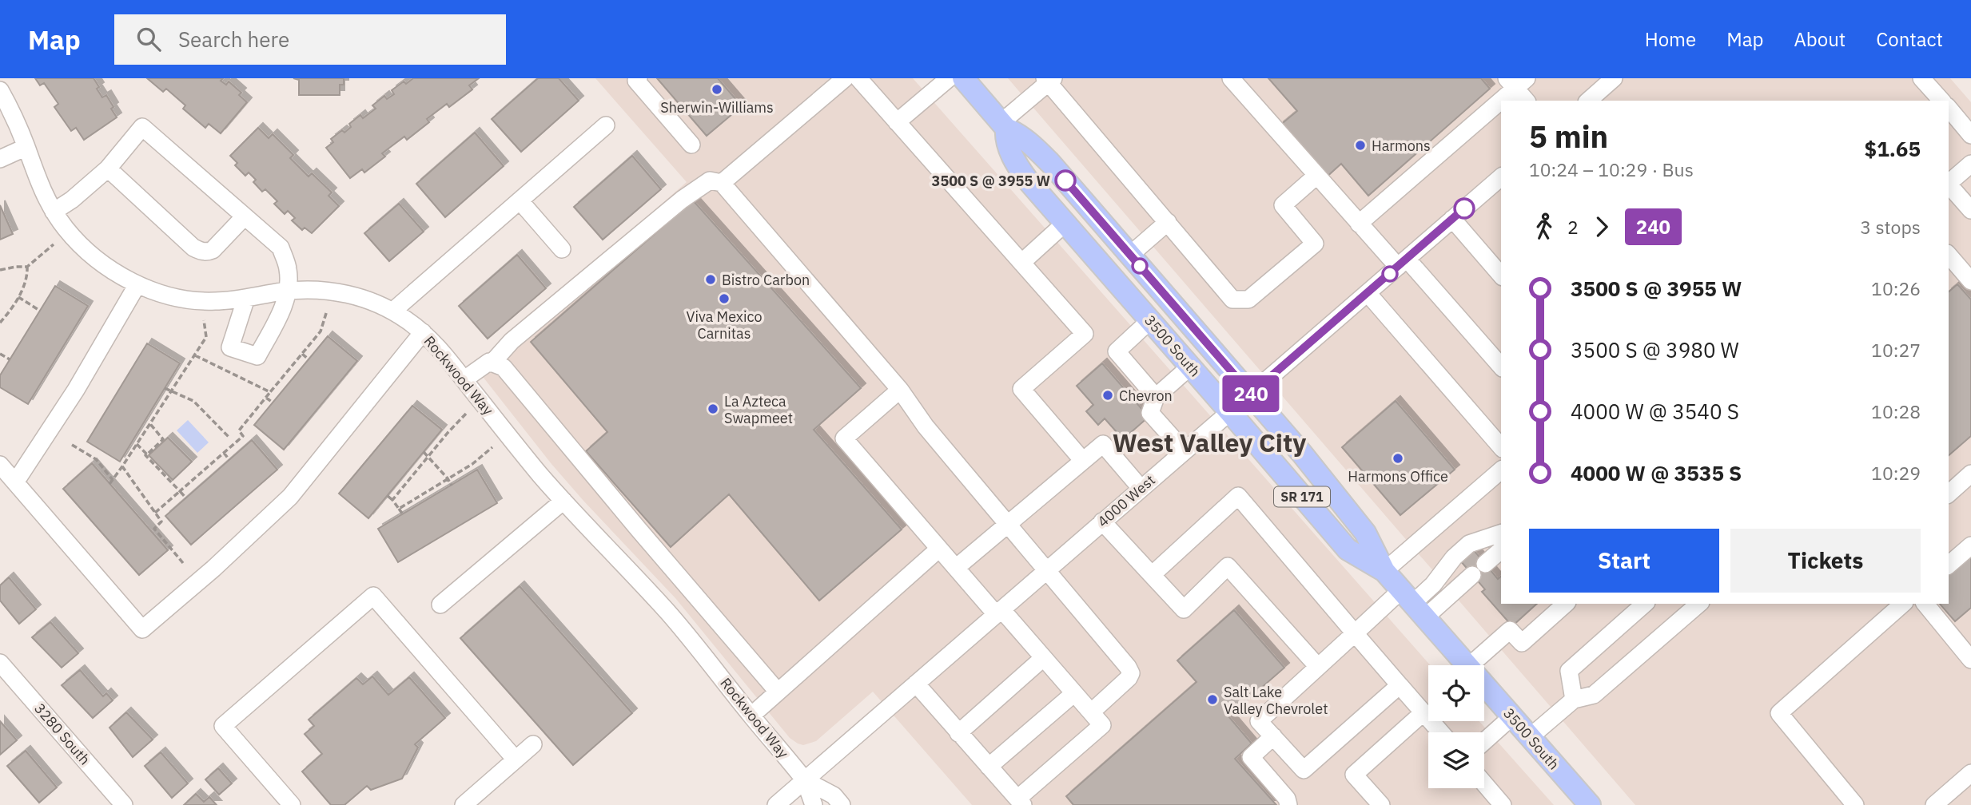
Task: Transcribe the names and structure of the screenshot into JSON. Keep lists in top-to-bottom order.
{
  "streets": {
    "main road": ["3500 South", "SR 171"],
    "street": ["Rockwood Way", "4000 West", "3280 South"]
  },
  "crossings": [
    ["3500 South", "4000 West"],
    ["Rockwood Way", "4000 West"]
  ],
  "districts": ["West Valley City"],
  "places": [
    "Sherwin-Williams",
    "Harmons",
    "3500 S @ 3955 W",
    "Bistro Carbon",
    "Viva Mexico Carnitas",
    "Chevron",
    "La Azteca Swapmeet",
    "Harmons Office",
    "Salt Lake Valley Chevrolet"
  ],
  "lines": ["bus line 240"],
  "page": {
    "header": "Map",
    "search": "Search here",
    "nav": [
      "Home",
      "Map",
      "About",
      "Contact"
    ],
    "on_map": "240",
    "heading": ["5 min", "10:24 – 10:29 · Bus", "$1.65"],
    "legs": ["2", "240", "3 stops"],
    "list": [
      {
        "name": "3500 S @ 3955 W",
        "value": "10:26"
      },
      {
        "name": "3500 S @ 3980 W",
        "value": "10:27"
      },
      {
        "name": "4000 W @ 3540 S",
        "value": "10:28"
      },
      {
        "name": "4000 W @ 3535 S",
        "value": "10:29"
      }
    ],
    "buttons": ["Start", "Tickets"]
  }
}
